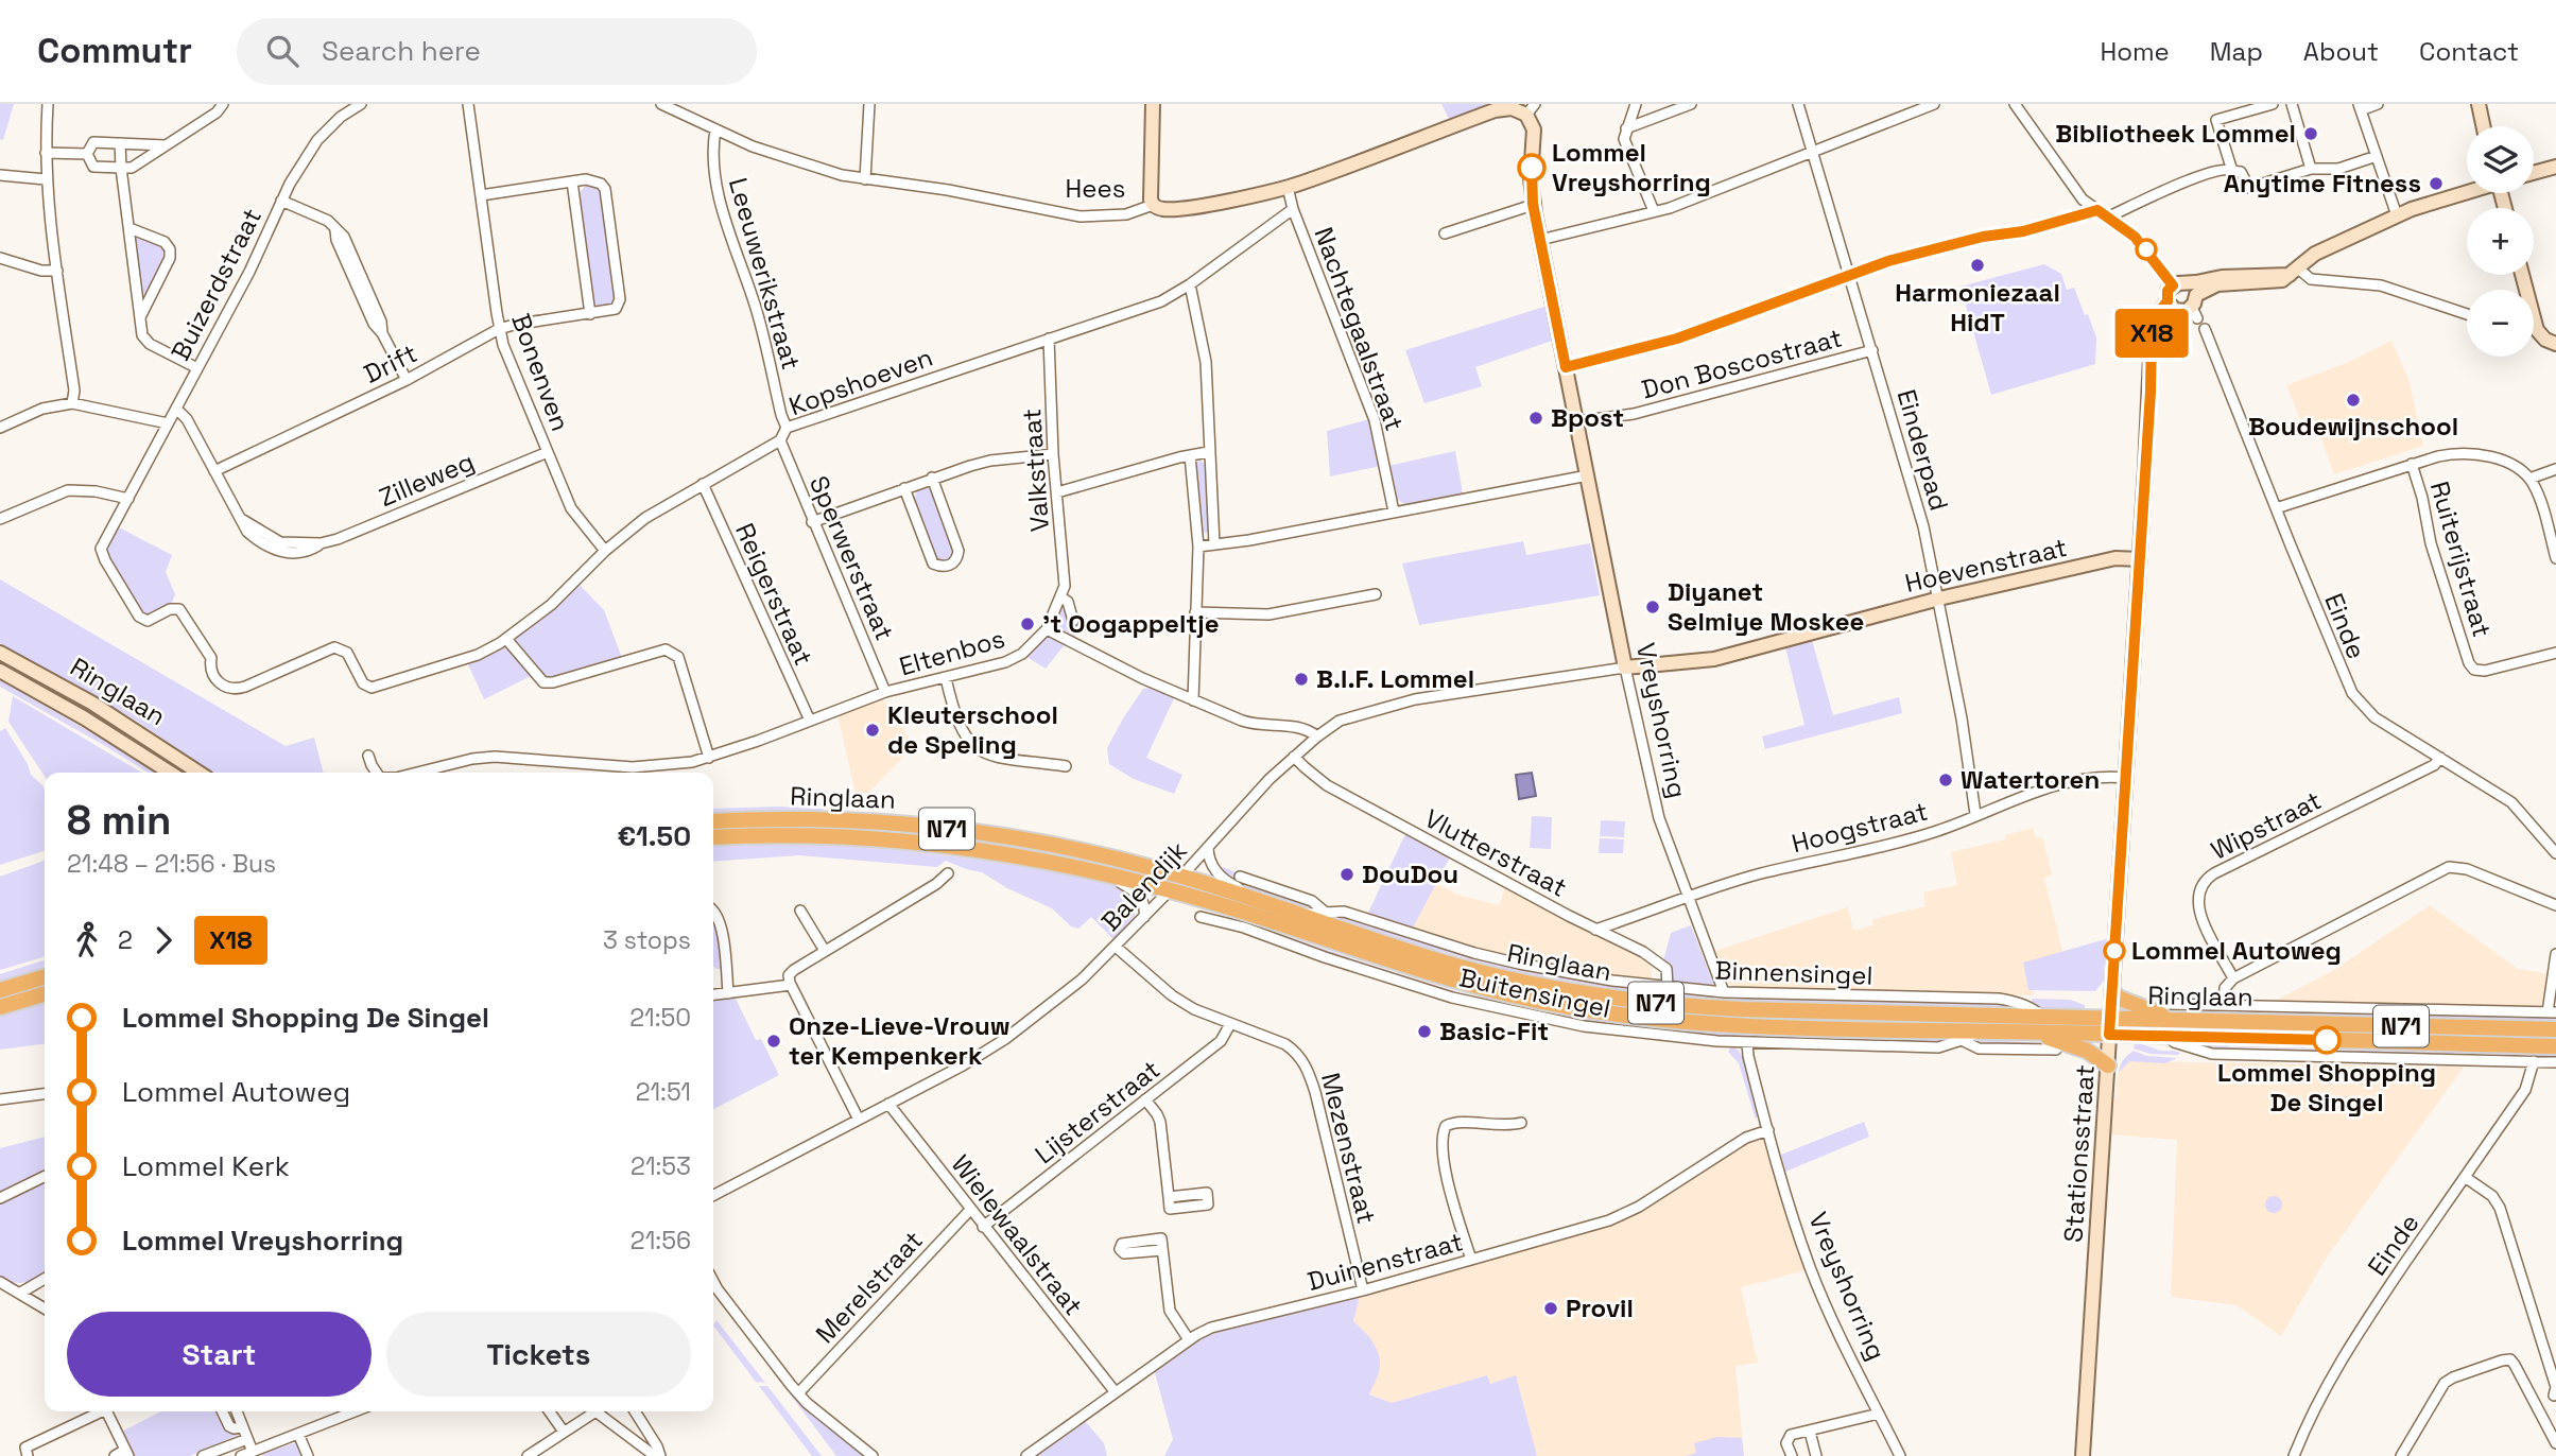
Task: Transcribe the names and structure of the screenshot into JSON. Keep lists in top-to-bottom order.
{
  "streets": {
    "highway": ["Ringlaan", "N71"],
    "main road": [
      "Hees",
      "Hoevenstraat",
      "Vreyshorring",
      "Stationsstraat"
    ],
    "street": [
      "Leeuwerikstraat",
      "Buizerdstraat",
      "Nachtegaalstraat",
      "Drift",
      "Don Boscostraat",
      "Bonenven",
      "Kopshoeven",
      "Einderpad",
      "Valkstraat",
      "Zilleweg",
      "Sperwerstraat",
      "Ruiterijstraat",
      "Reigerstraat",
      "Einde",
      "Eltenbos",
      "Wipstraat",
      "Hoogstraat",
      "Vlutterstraat",
      "Balendijk",
      "Binnensingel",
      "Buitensingel",
      "Lijsterstraat",
      "Mezenstraat",
      "Wielewaalstraat",
      "Duinenstraat",
      "Merelstraat"
    ]
  },
  "crossings": [
    ["Hees", "Leeuwerikstraat"],
    ["Hees", "Nachtegaalstraat"],
    ["Hees", "Vreyshorring"],
    ["Leeuwerikstraat", "Kopshoeven"],
    ["Buizerdstraat", "Kopshoeven"],
    ["Buizerdstraat", "Zilleweg"],
    ["Nachtegaalstraat", "Kopshoeven"],
    ["Drift", "Bonenven"],
    ["Drift", "Zilleweg"],
    ["Don Boscostraat", "Einderpad"],
    ["Don Boscostraat", "Vreyshorring"],
    ["Bonenven", "Kopshoeven"],
    ["Bonenven", "Zilleweg"],
    ["Kopshoeven", "Valkstraat"],
    ["Kopshoeven", "Sperwerstraat"],
    ["Kopshoeven", "Reigerstraat"],
    ["Einderpad", "Hoevenstraat"],
    ["Einderpad", "Hoogstraat"],
    ["Valkstraat", "Eltenbos"],
    ["Sperwerstraat", "Eltenbos"],
    ["Hoevenstraat", "Vreyshorring"],
    ["Hoevenstraat", "Balendijk"],
    ["Hoevenstraat", "Stationsstraat"],
    ["Reigerstraat", "Eltenbos"],
    ["Einde", "Wipstraat"],
    ["Ringlaan", "Balendijk"],
    ["Ringlaan", "Binnensingel"],
    ["Ringlaan", "Buitensingel"],
    ["Ringlaan", "Stationsstraat"],
    ["Vreyshorring", "Hoogstraat"],
    ["Vreyshorring", "Balendijk"],
    ["Vreyshorring", "Binnensingel"],
    ["Vreyshorring", "Buitensingel"],
    ["Vreyshorring", "Duinenstraat"],
    ["Hoogstraat", "Vlutterstraat"],
    ["Hoogstraat", "Stationsstraat"],
    ["Vlutterstraat", "Balendijk"],
    ["Vlutterstraat", "Binnensingel"],
    ["Balendijk", "Mezenstraat"],
    ["Balendijk", "Wielewaalstraat"],
    ["Lijsterstraat", "Mezenstraat"],
    ["Lijsterstraat", "Wielewaalstraat"],
    ["Mezenstraat", "Duinenstraat"],
    ["Wielewaalstraat", "Duinenstraat"],
    ["Wielewaalstraat", "Merelstraat"]
  ],
  "places": [
    "Bibliotheek Lommel",
    "Lommel Vreyshorring",
    "Anytime Fitness",
    "Harmoniezaal HidT",
    "Boudewijnschool",
    "Bpost",
    "Diyanet Selmiye Moskee",
    "'t Oogappeltje",
    "B.I.F. Lommel",
    "Kleuterschool de Speling",
    "Watertoren",
    "DouDou",
    "Lommel Autoweg",
    "Basic-Fit",
    "Lommel Shopping De Singel",
    "Onze-Lieve-Vrouw ter Kempenkerk",
    "Provil"
  ],
  "lines": ["bus line X18"],
  "page": {
    "header": "Commutr",
    "search": "Search here",
    "nav": [
      "Home",
      "Map",
      "About",
      "Contact"
    ],
    "on_map": "X18",
    "map_buttons": ["+", "−"],
    "heading": ["8 min", "21:48 – 21:56 · Bus", "€1.50"],
    "legs": ["2", "X18", "3 stops"],
    "list": [
      {
        "name": "Lommel Shopping De Singel",
        "value": "21:50"
      },
      {
        "name": "Lommel Autoweg",
        "value": "21:51"
      },
      {
        "name": "Lommel Kerk",
        "value": "21:53"
      },
      {
        "name": "Lommel Vreyshorring",
        "value": "21:56"
      }
    ],
    "buttons": ["Start", "Tickets"]
  }
}
